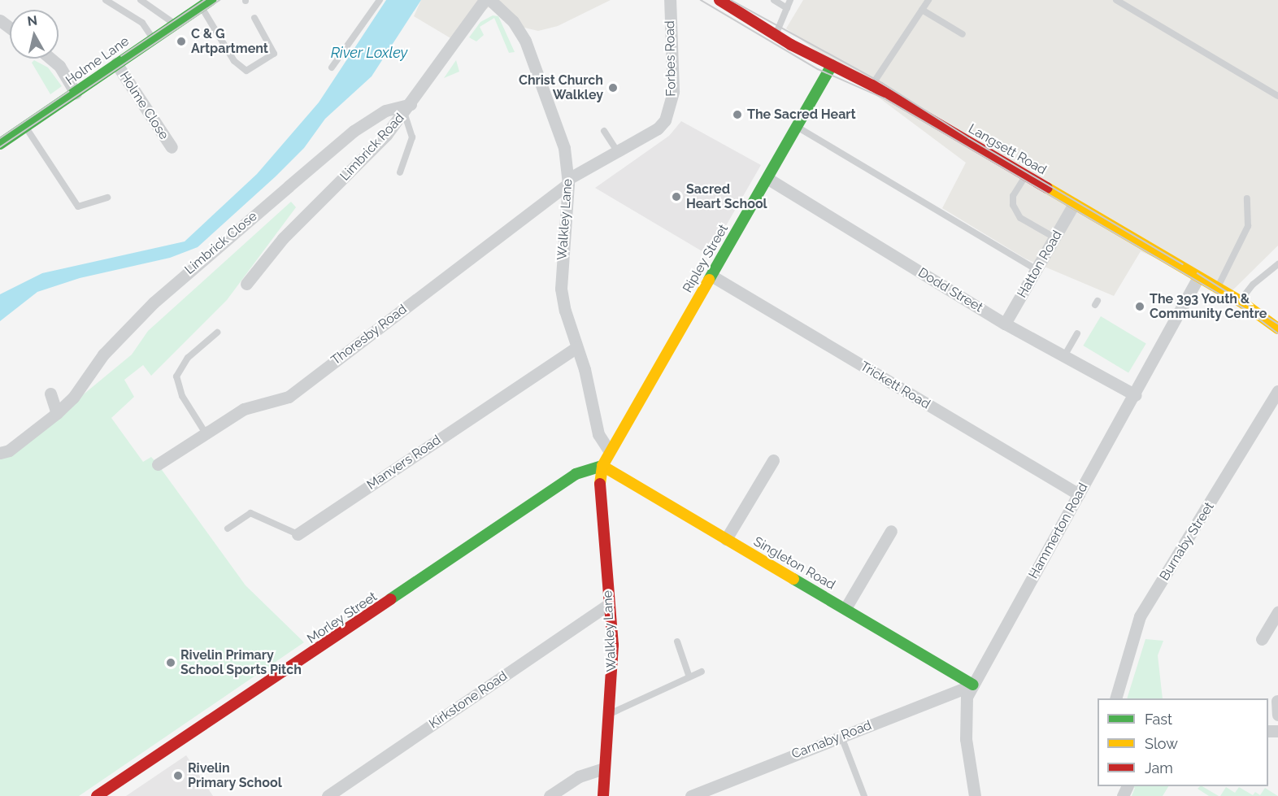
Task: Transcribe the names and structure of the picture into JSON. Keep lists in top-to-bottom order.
{
  "streets": {
    "street": [
      "Forbes Road",
      "Holme Lane",
      "Holme Close",
      "Limbrick Road",
      "Langsett Road",
      "Walkley Lane",
      "Limbrick Close",
      "Ripley Street",
      "Hatton Road",
      "Dodd Street",
      "Thoresby Road",
      "Trickett Road",
      "Manvers Road",
      "Hammerton Road",
      "Burnaby Street",
      "Singleton Road",
      "Morley Street",
      "Kirkstone Road",
      "Carnaby Road"
    ]
  },
  "crossings": [
    ["Forbes Road", "Walkley Lane"],
    ["Forbes Road", "Thoresby Road"],
    ["Holme Lane", "Holme Close"],
    ["Limbrick Road", "Limbrick Close"],
    ["Langsett Road", "Ripley Street"],
    ["Langsett Road", "Hatton Road"],
    ["Langsett Road", "Hammerton Road"],
    ["Walkley Lane", "Ripley Street"],
    ["Walkley Lane", "Thoresby Road"],
    ["Walkley Lane", "Manvers Road"],
    ["Walkley Lane", "Singleton Road"],
    ["Walkley Lane", "Morley Street"],
    ["Walkley Lane", "Kirkstone Road"],
    ["Ripley Street", "Dodd Street"],
    ["Ripley Street", "Trickett Road"],
    ["Ripley Street", "Singleton Road"],
    ["Ripley Street", "Morley Street"],
    ["Hatton Road", "Dodd Street"],
    ["Dodd Street", "Hammerton Road"],
    ["Trickett Road", "Hammerton Road"],
    ["Hammerton Road", "Singleton Road"],
    ["Hammerton Road", "Carnaby Road"],
    ["Singleton Road", "Morley Street"],
    ["Singleton Road", "Carnaby Road"]
  ],
  "water": ["River Loxley"],
  "places": [
    "C & G Artpartment",
    "Christ Church Walkley",
    "The Sacred Heart",
    "Sacred Heart School",
    "The 393 Youth & Community Centre",
    "Rivelin Primary School Sports Pitch",
    "Rivelin Primary School"
  ],
  "legend": ["Fast", "Slow", "Jam"],
  "north": "top"
}
